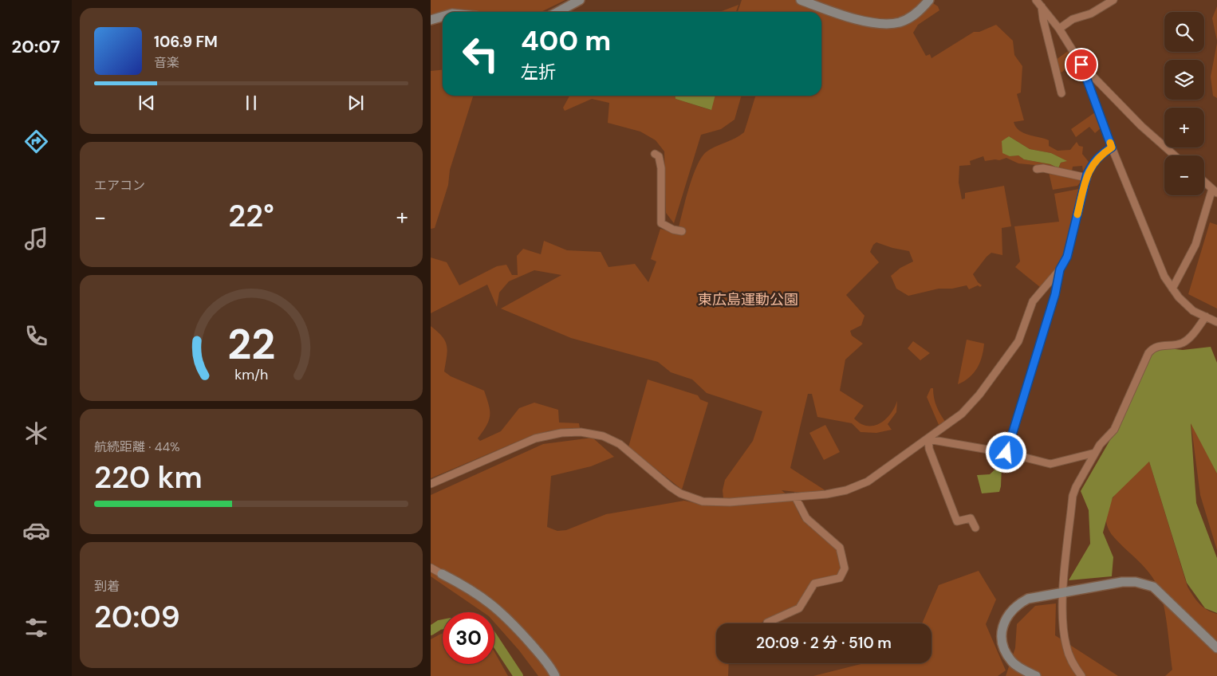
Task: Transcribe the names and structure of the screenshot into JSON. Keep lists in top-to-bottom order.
{
  "parks": ["東広島運動公園"],
  "page": {
    "tabs": "20:07",
    "map_buttons": ["+", "−"],
    "turn": ["400 m", "左折"],
    "song": ["106.9 FM", "音楽"],
    "tile": [
      "エアコン",
      ["航続距離 · 44%", "220 km"],
      ["到着", "20:09"]
    ],
    "heat": ["−", "22°", "+"],
    "limit": "30",
    "trip": "20:09 · 2 分 · 510 m",
    "gauge": ["22", "km/h"]
  }
}
